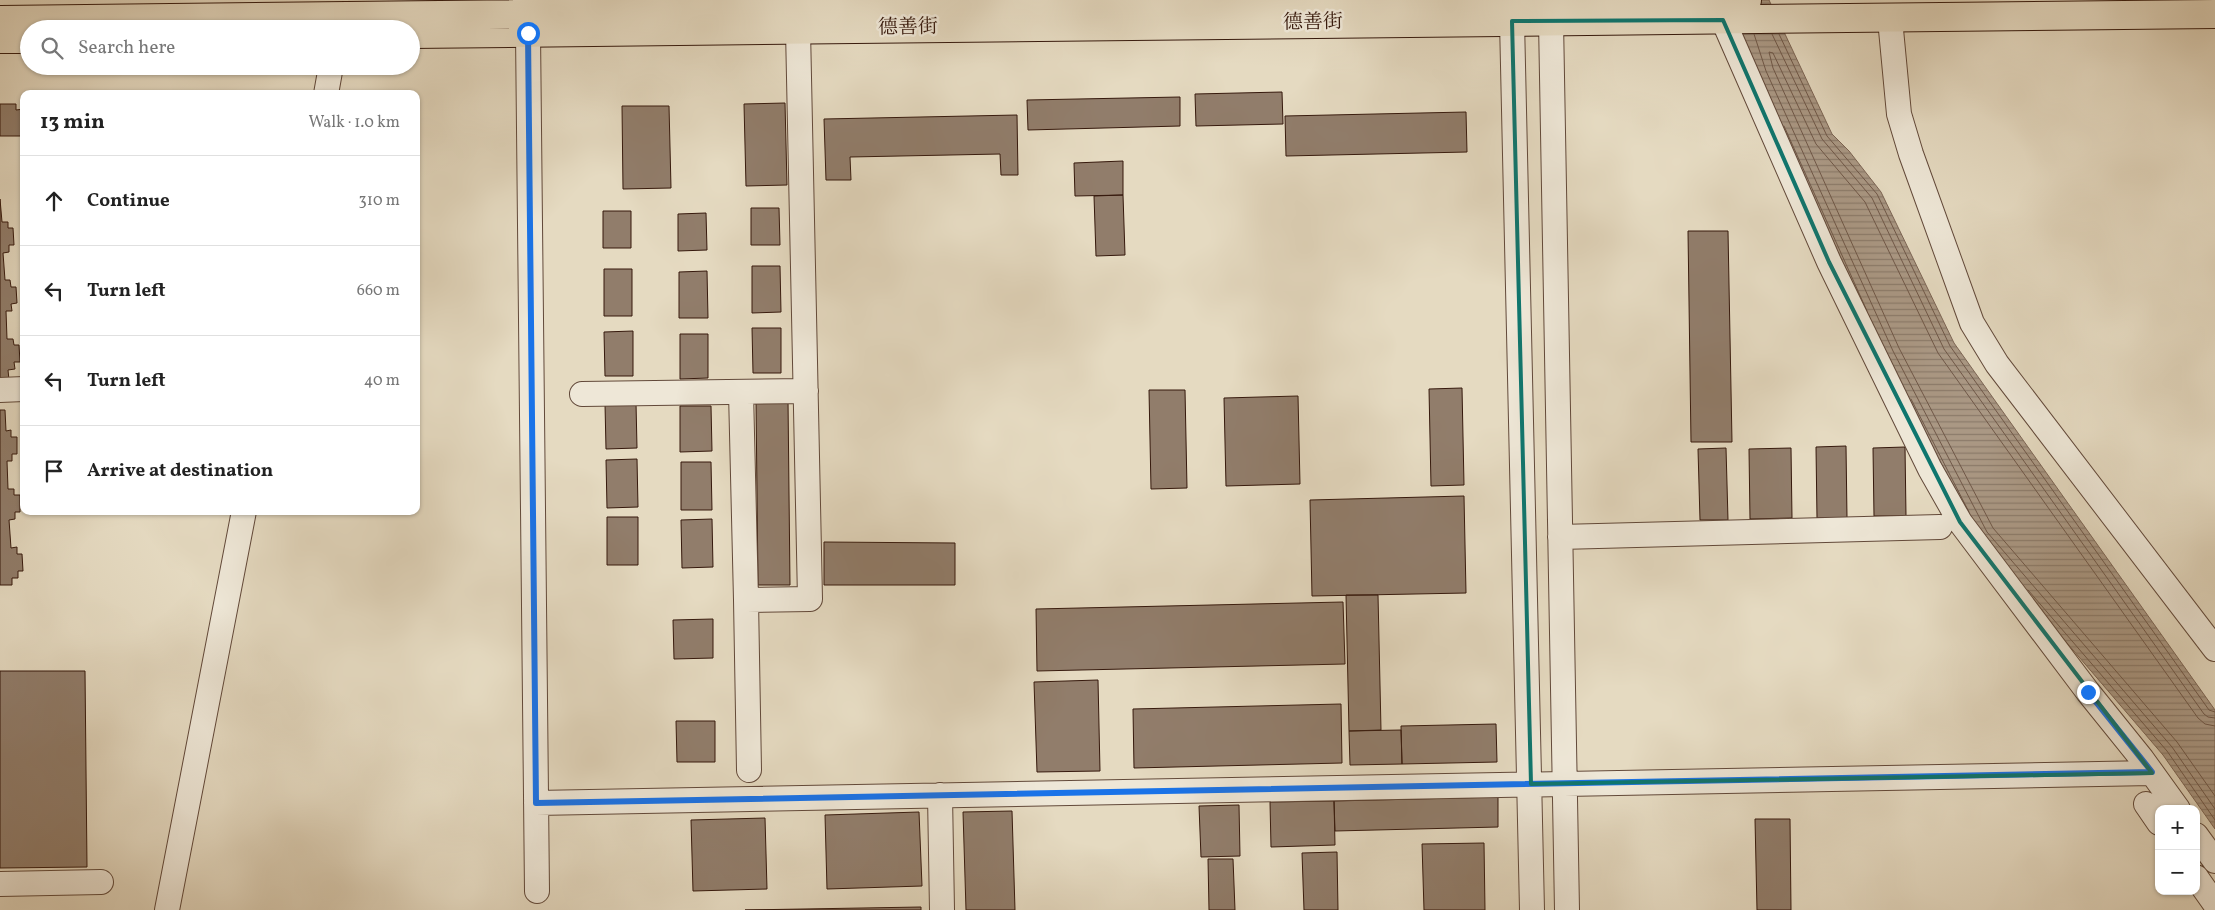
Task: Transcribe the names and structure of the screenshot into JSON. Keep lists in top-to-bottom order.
{
  "streets": {
    "main road": ["德善街"]
  },
  "page": {
    "search": "Search here",
    "heading": ["13 min", "Walk · 1.0 km"],
    "list": [
      ["Continue", "310 m"],
      ["Turn left", "660 m"],
      ["Turn left", "40 m"],
      "Arrive at destination"
    ],
    "map_buttons": ["+", "−"]
  }
}
